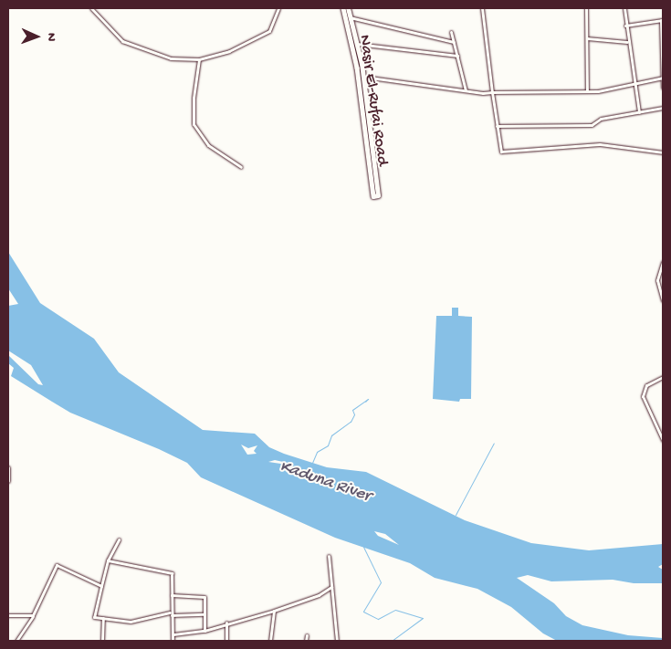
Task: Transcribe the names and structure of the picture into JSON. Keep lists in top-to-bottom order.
{
  "streets": {
    "main road": ["Nasir El-Rufai Road"]
  },
  "water": ["Kaduna River"],
  "north": "right"
}
